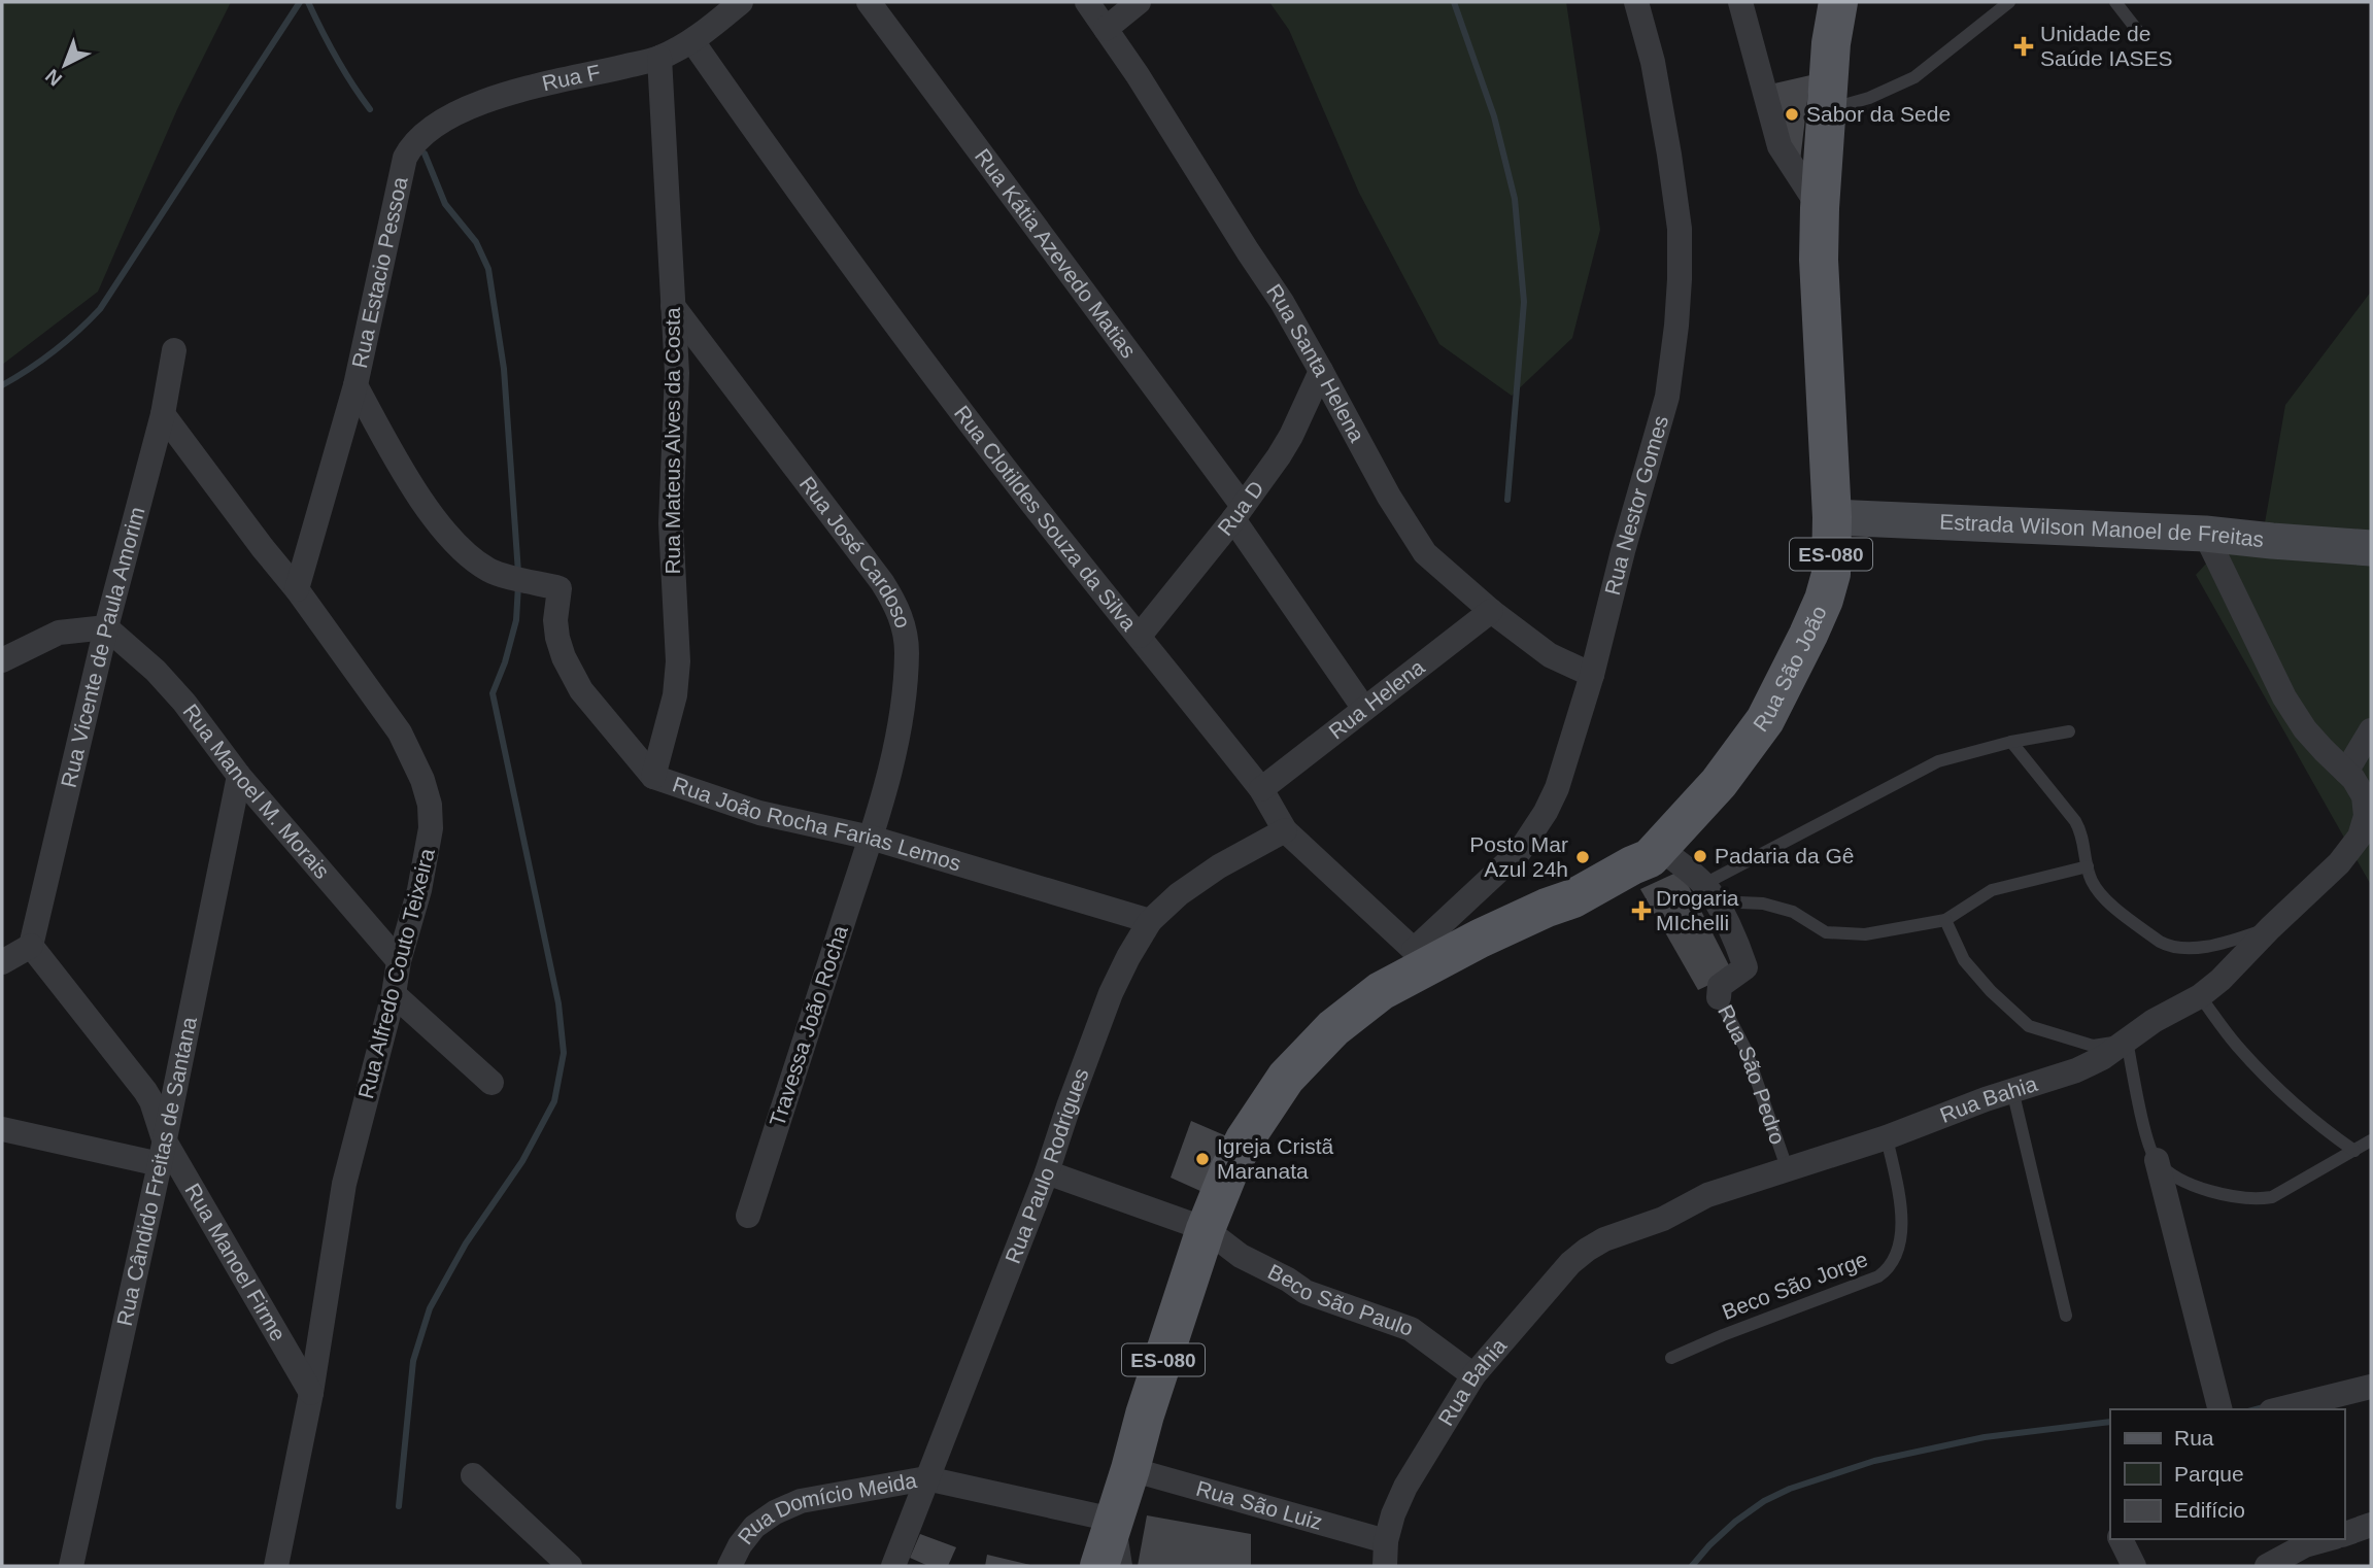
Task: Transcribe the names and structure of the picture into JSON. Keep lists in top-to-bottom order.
{
  "streets": {
    "main road": ["ES-080", "Rua São João"],
    "street": [
      "Rua F",
      "Rua Kátia Azevedo Matias",
      "Rua Estacio Pessoa",
      "Rua Santa Helena",
      "Rua Mateus Alves da Costa",
      "Rua Nestor Gomes",
      "Rua D",
      "Rua Clotildes Souza da Silva",
      "Estrada Wilson Manoel de Freitas",
      "Rua José Cardoso",
      "Rua Vicente de Paula Amorim",
      "Rua Helena",
      "Rua Manoel M. Morais",
      "Rua João Rocha Farias Lemos",
      "Rua Alfredo Couto Teixeira",
      "Travessa João Rocha",
      "Rua São Pedro",
      "Rua Bahia",
      "Rua Paulo Rodrigues",
      "Rua Cândido Freitas de Santana",
      "Rua Manoel Firme",
      "Beco São Paulo",
      "Rua São Luiz",
      "Rua Domício Meida"
    ],
    "lane": ["Beco São Jorge"]
  },
  "crossings": [
    ["Rua F", "Rua Estacio Pessoa"],
    ["Rua F", "Rua Mateus Alves da Costa"],
    ["Rua F", "Rua Clotildes Souza da Silva"],
    ["Rua Kátia Azevedo Matias", "Rua D"],
    ["Rua Kátia Azevedo Matias", "Rua Helena"],
    ["Rua Estacio Pessoa", "Rua João Rocha Farias Lemos"],
    ["Rua Estacio Pessoa", "Rua Alfredo Couto Teixeira"],
    ["Rua Santa Helena", "Rua Nestor Gomes"],
    ["Rua Santa Helena", "Rua D"],
    ["Rua Santa Helena", "Rua Helena"],
    ["Rua Mateus Alves da Costa", "Rua José Cardoso"],
    ["Rua Mateus Alves da Costa", "Rua João Rocha Farias Lemos"],
    ["Rua Nestor Gomes", "Rua Clotildes Souza da Silva"],
    ["Rua Nestor Gomes", "ES-080"],
    ["Rua Nestor Gomes", "Rua São João"],
    ["Rua D", "Rua Clotildes Souza da Silva"],
    ["Rua Clotildes Souza da Silva", "ES-080"],
    ["Rua Clotildes Souza da Silva", "Rua São João"],
    ["Rua Clotildes Souza da Silva", "Rua Helena"],
    ["Rua Clotildes Souza da Silva", "Rua Paulo Rodrigues"],
    ["Estrada Wilson Manoel de Freitas", "Rua São João"],
    ["Estrada Wilson Manoel de Freitas", "Rua Bahia"],
    ["Rua José Cardoso", "Rua João Rocha Farias Lemos"],
    ["Rua José Cardoso", "Travessa João Rocha"],
    ["ES-080", "Rua São João"],
    ["ES-080", "Beco São Paulo"],
    ["ES-080", "Rua São Luiz"],
    ["ES-080", "Rua Domício Meida"],
    ["Rua Vicente de Paula Amorim", "Rua Manoel M. Morais"],
    ["Rua Vicente de Paula Amorim", "Rua Alfredo Couto Teixeira"],
    ["Rua Vicente de Paula Amorim", "Rua Manoel Firme"],
    ["Rua São João", "Rua São Pedro"],
    ["Rua Manoel M. Morais", "Rua Alfredo Couto Teixeira"],
    ["Rua Manoel M. Morais", "Rua Cândido Freitas de Santana"],
    ["Rua João Rocha Farias Lemos", "Travessa João Rocha"],
    ["Rua João Rocha Farias Lemos", "Rua Paulo Rodrigues"],
    ["Rua Alfredo Couto Teixeira", "Rua Manoel Firme"],
    ["Rua São Pedro", "Rua Bahia"],
    ["Rua Bahia", "Beco São Jorge"],
    ["Rua Bahia", "Beco São Paulo"],
    ["Rua Bahia", "Rua São Luiz"],
    ["Rua Paulo Rodrigues", "Beco São Paulo"],
    ["Rua Paulo Rodrigues", "Rua Domício Meida"],
    ["Rua Cândido Freitas de Santana", "Rua Manoel Firme"]
  ],
  "places": {
    "health": ["Unidade de Saúde IASES", "Drogaria MIchelli"],
    "other": [
      "Sabor da Sede",
      "Padaria da Gê",
      "Posto Mar Azul 24h",
      "Igreja Cristã Maranata"
    ]
  },
  "legend": ["Rua", "Parque", "Edifício"],
  "north": "bottom left"
}
